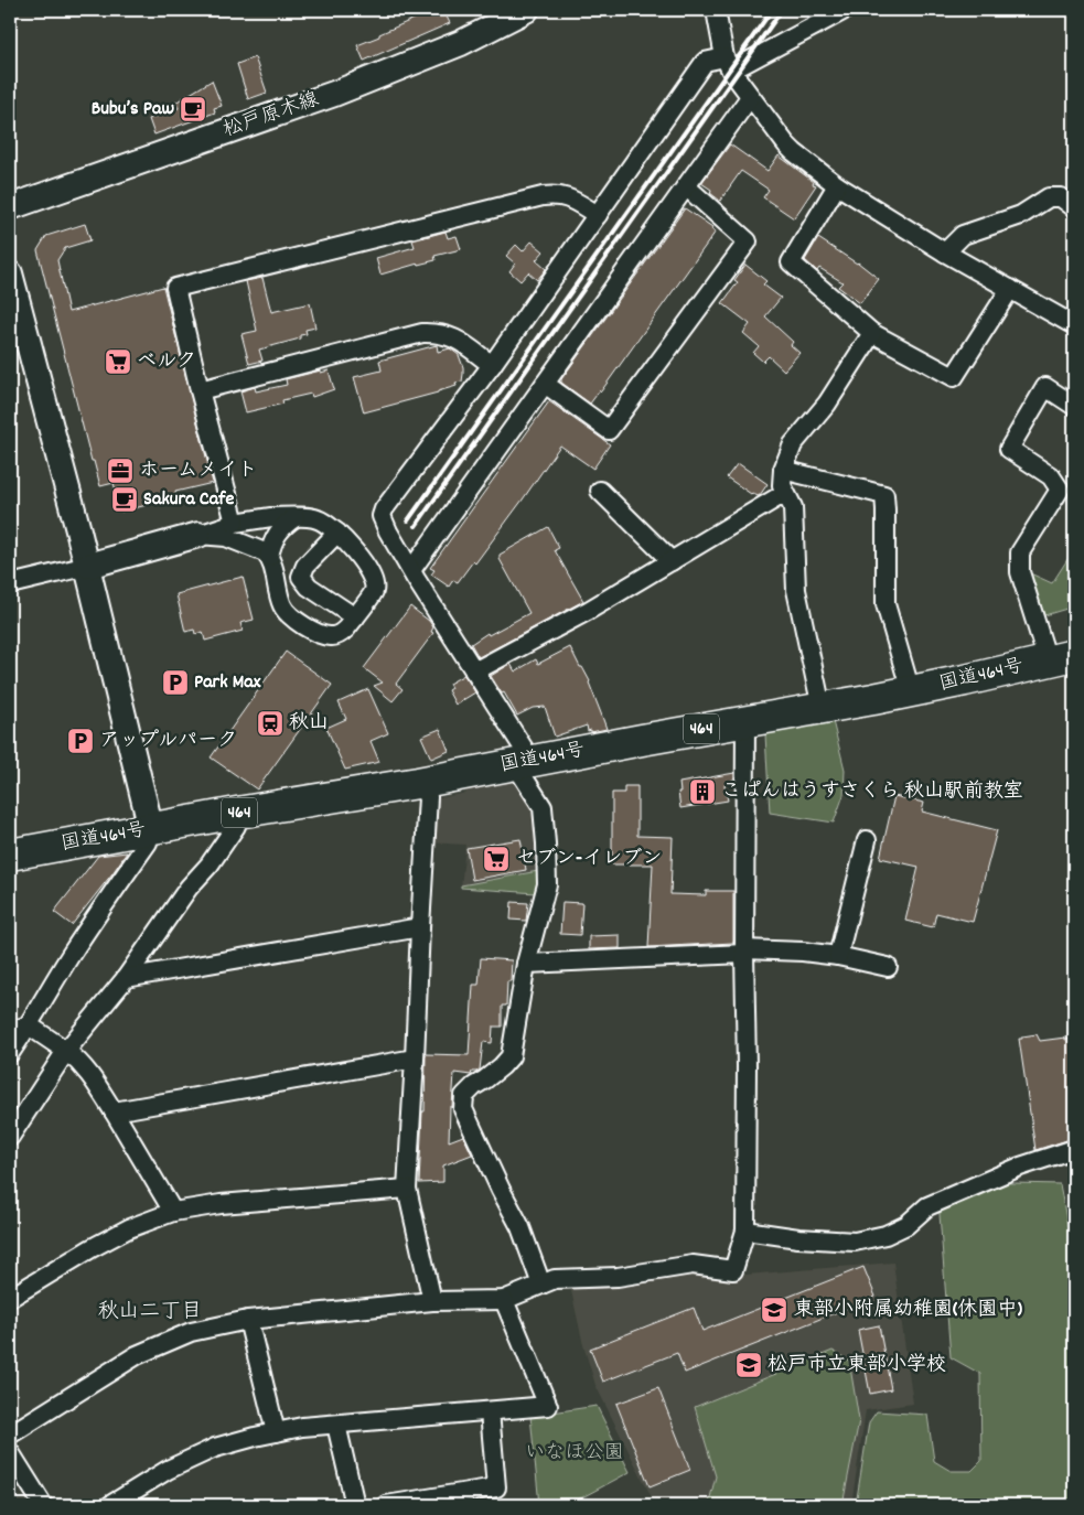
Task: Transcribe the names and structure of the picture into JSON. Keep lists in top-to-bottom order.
{
  "streets": {
    "highway": ["国道464号", "464"],
    "street": ["松戸原木線"]
  },
  "districts": ["秋山二丁目"],
  "parks": ["いなほ公園"],
  "places": {
    "cafe": ["Bubu’s Paw", "Sakura Cafe"],
    "supermarket": ["ベルク", "セブン-イレブン"],
    "office": ["ホームメイト"],
    "parking": ["Park Max", "アップルパーク"],
    "station": ["秋山"],
    "building": ["こぱんはうすさくら 秋山駅前教室"],
    "school or university": ["東部小附属幼稚園(休園中)", "松戸市立東部小学校"]
  }
}
